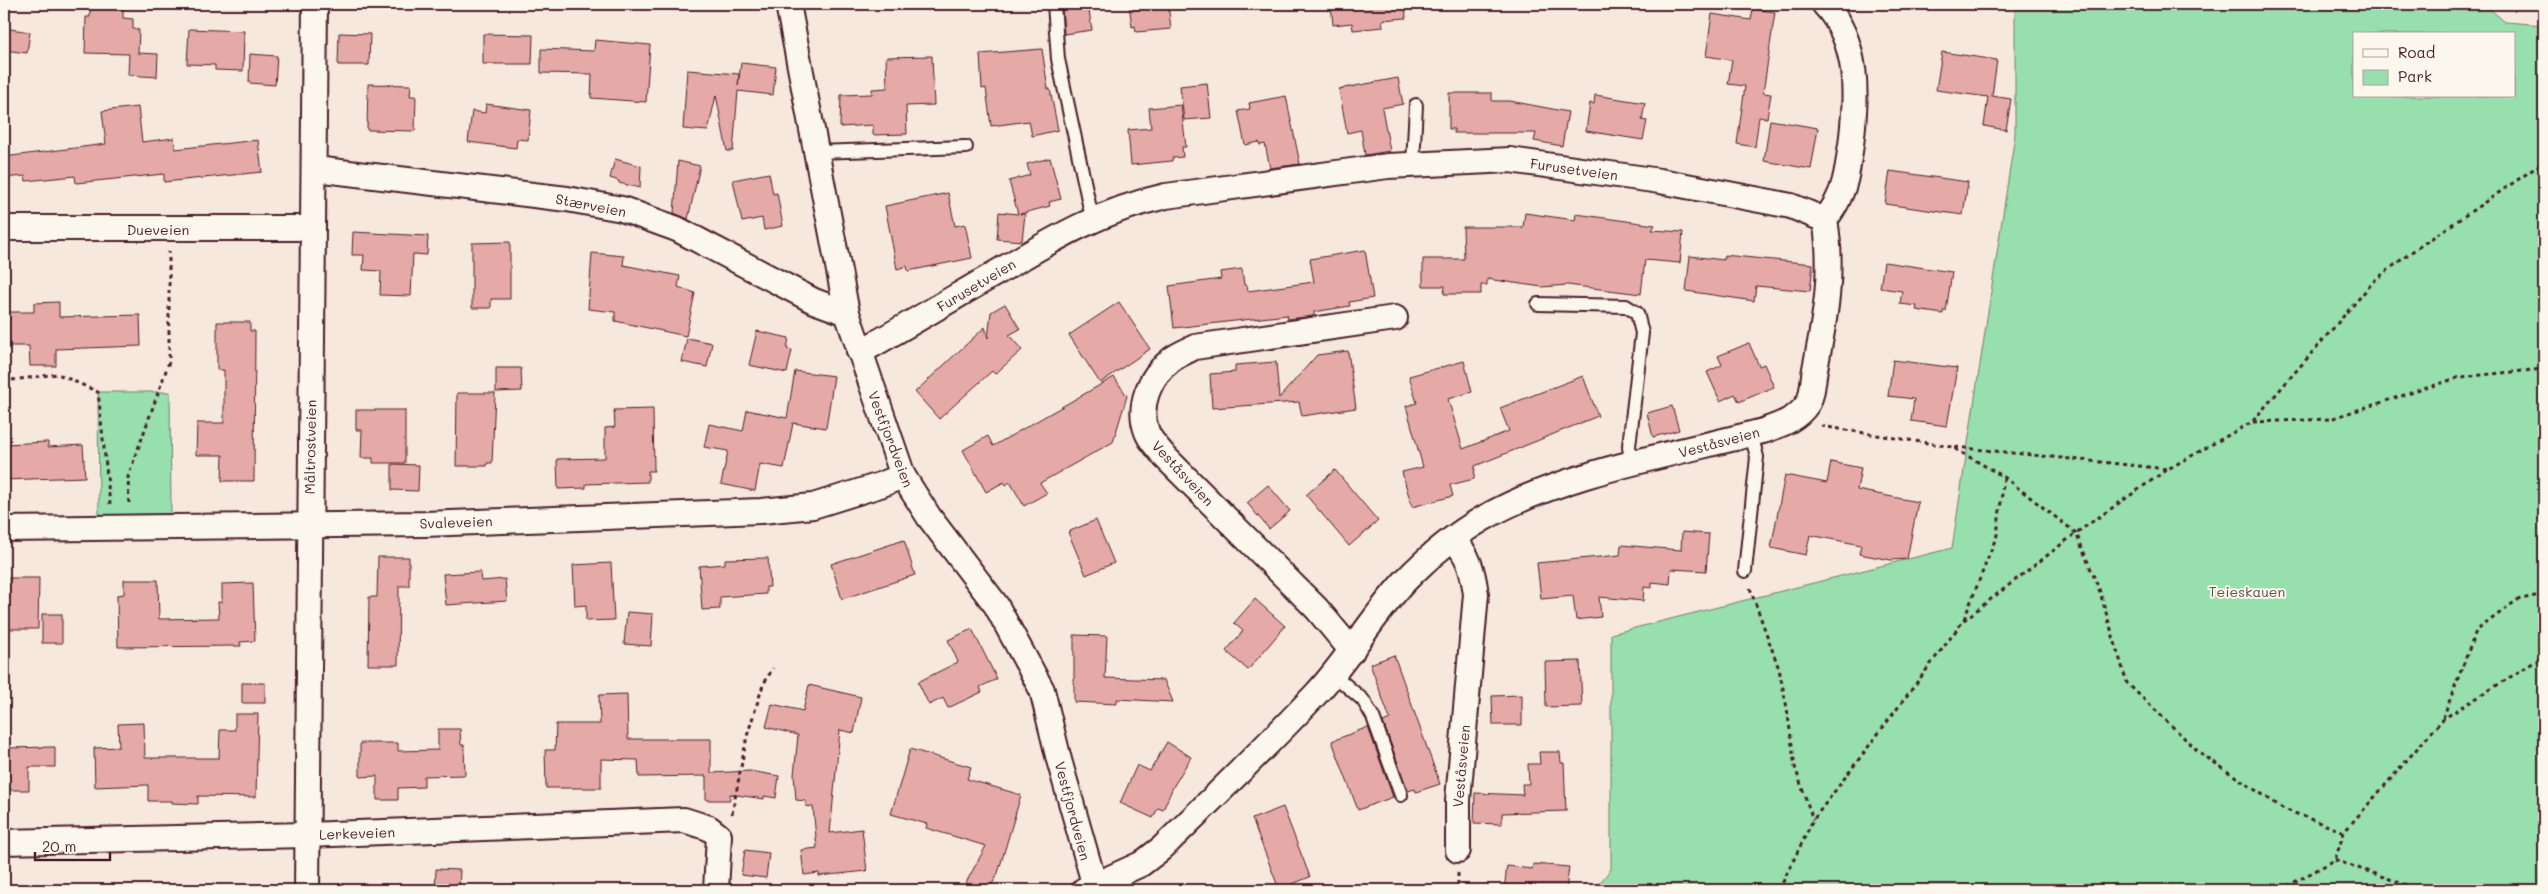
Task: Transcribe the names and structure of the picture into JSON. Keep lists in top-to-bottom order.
{
  "streets": {
    "street": [
      "Furusetveien",
      "Stærveien",
      "Dueveien",
      "Vestfjordveien",
      "Veståsveien",
      "Måltrostveien",
      "Svaleveien",
      "Lerkeveien"
    ]
  },
  "crossings": [
    ["Furusetveien", "Vestfjordveien"],
    ["Stærveien", "Vestfjordveien"],
    ["Stærveien", "Måltrostveien"],
    ["Dueveien", "Måltrostveien"],
    ["Vestfjordveien", "Veståsveien"],
    ["Vestfjordveien", "Svaleveien"],
    ["Måltrostveien", "Svaleveien"],
    ["Måltrostveien", "Lerkeveien"]
  ],
  "parks": ["Teieskauen"],
  "legend": ["Road", "Park"],
  "scale_bar": "20 m"
}
